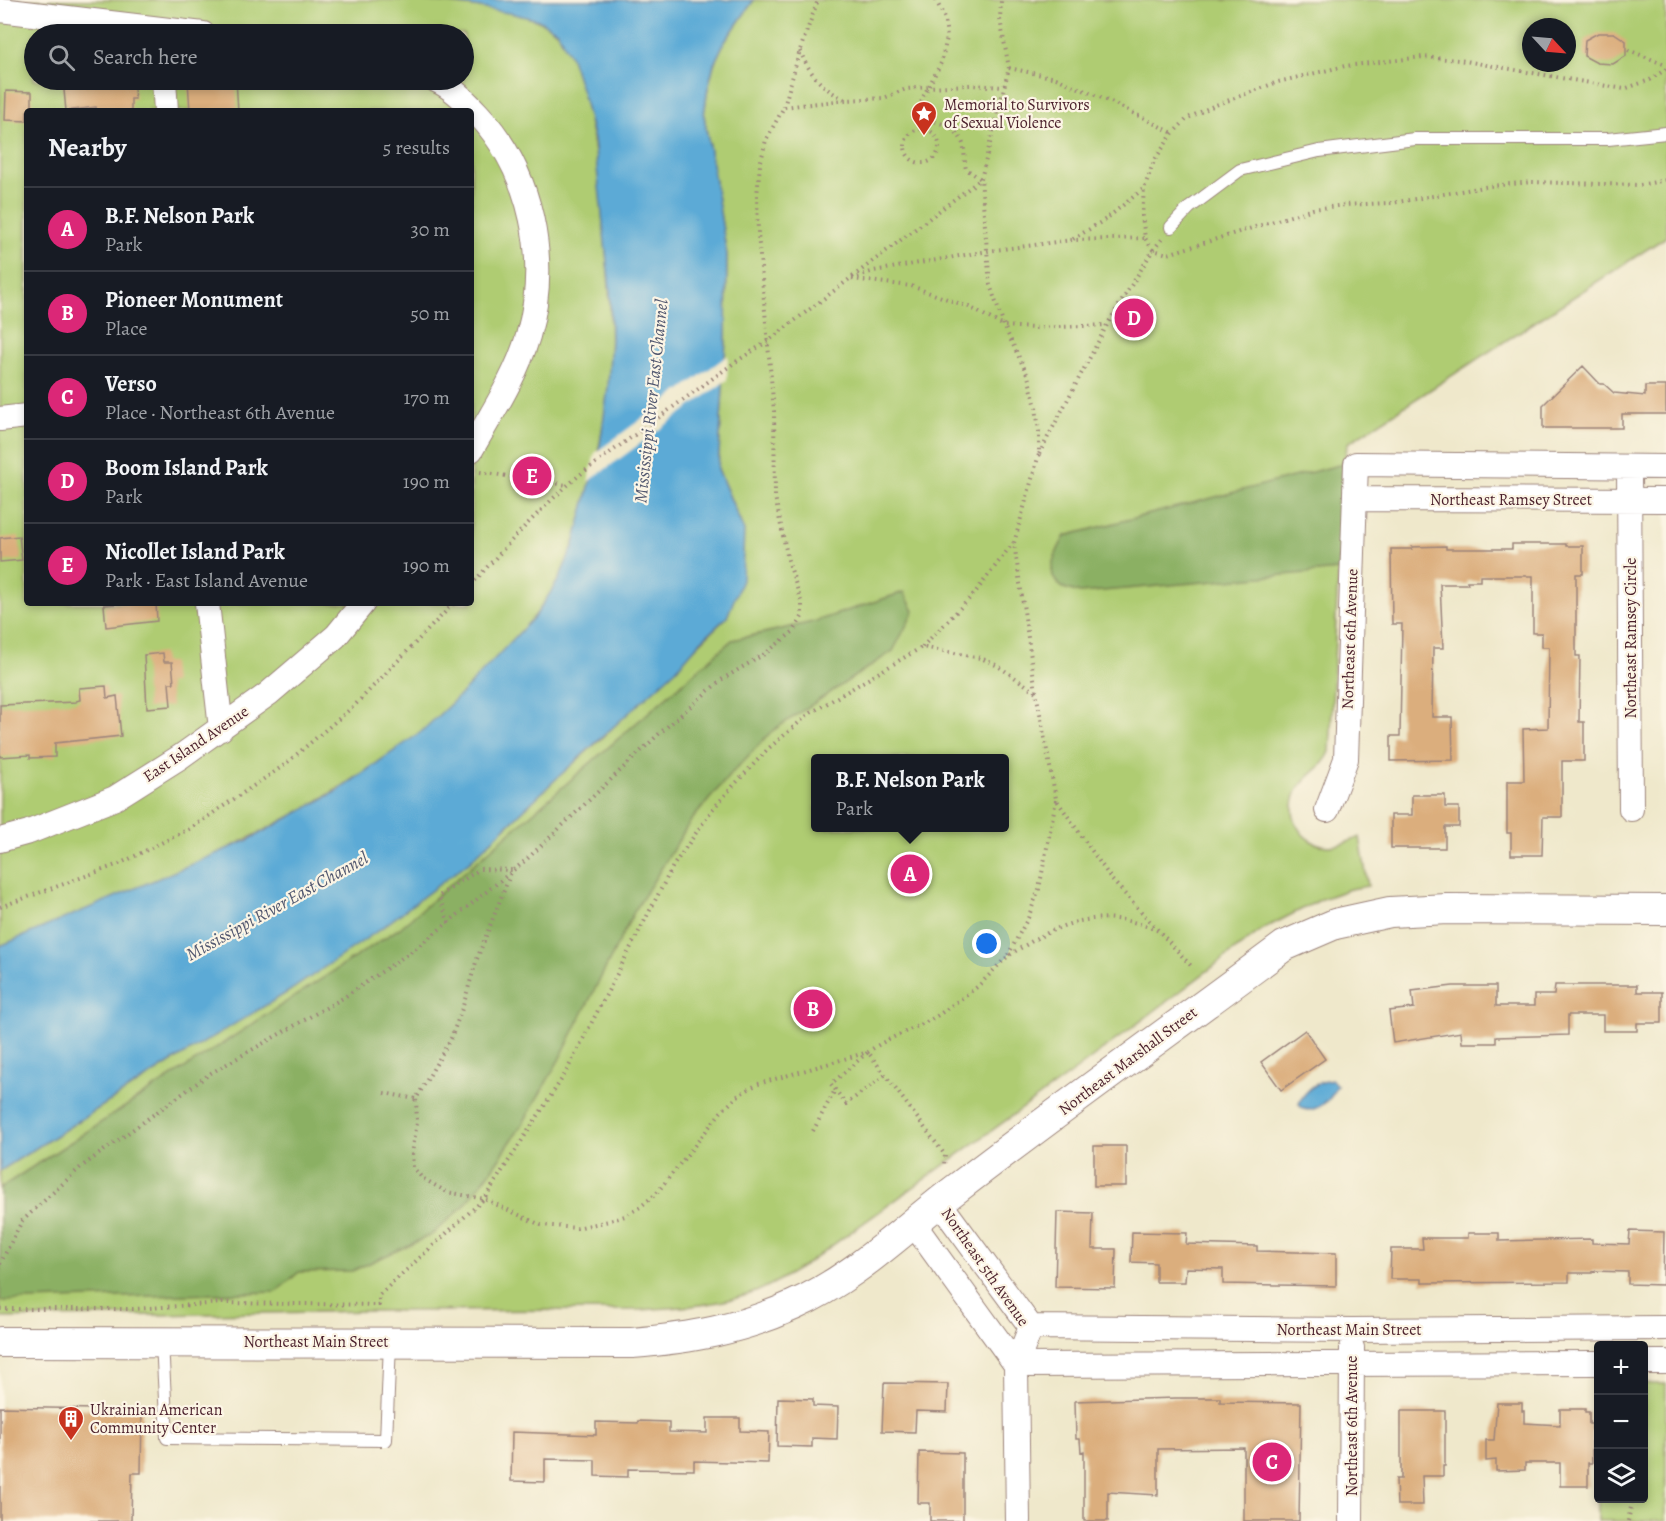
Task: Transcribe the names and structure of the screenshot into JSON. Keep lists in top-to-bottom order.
{
  "streets": {
    "street": [
      "Northeast Ramsey Street",
      "Northeast Ramsey Circle",
      "Northeast 6th Avenue",
      "East Island Avenue",
      "Northeast Marshall Street",
      "Northeast 5th Avenue",
      "Northeast Main Street"
    ]
  },
  "crossings": [
    ["Northeast Ramsey Street", "Northeast Ramsey Circle"],
    ["Northeast Ramsey Street", "Northeast 6th Avenue"],
    ["Northeast 6th Avenue", "Northeast Main Street"],
    ["Northeast Marshall Street", "Northeast 5th Avenue"],
    ["Northeast Marshall Street", "Northeast Main Street"],
    ["Northeast 5th Avenue", "Northeast Main Street"]
  ],
  "water": ["Mississippi River East Channel"],
  "places": {
    "place": ["Memorial to Survivors of Sexual Violence"],
    "building": ["Ukrainian American Community Center"]
  },
  "north": "bottom right",
  "page": {
    "search": "Search here",
    "heading": ["Nearby", "5 results"],
    "list": [
      {
        "mark": "A",
        "name": "B.F. Nelson Park",
        "note": "Park",
        "value": "30 m"
      },
      {
        "mark": "B",
        "name": "Pioneer Monument",
        "note": "Place",
        "value": "50 m"
      },
      {
        "mark": "C",
        "name": "Verso",
        "note": "Place · Northeast 6th Avenue",
        "value": "170 m"
      },
      {
        "mark": "D",
        "name": "Boom Island Park",
        "note": "Park",
        "value": "190 m"
      },
      {
        "mark": "E",
        "name": "Nicollet Island Park",
        "note": "Park · East Island Avenue",
        "value": "190 m"
      }
    ],
    "pins": [
      "D",
      "E",
      "A",
      "B",
      "C"
    ],
    "popup": ["B.F. Nelson Park", "Park"],
    "map_buttons": ["+", "−"]
  }
}
